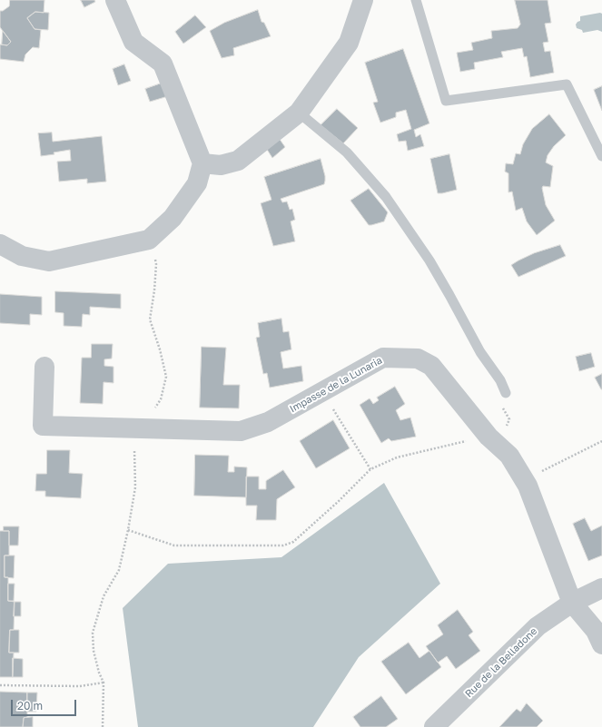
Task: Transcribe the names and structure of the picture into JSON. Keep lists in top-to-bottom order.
{
  "streets": {
    "street": ["Impasse de la Lunaria", "Rue de la Belladone"]
  },
  "crossings": [
    ["Impasse de la Lunaria", "Rue de la Belladone"]
  ],
  "scale_bar": "20 m"
}
